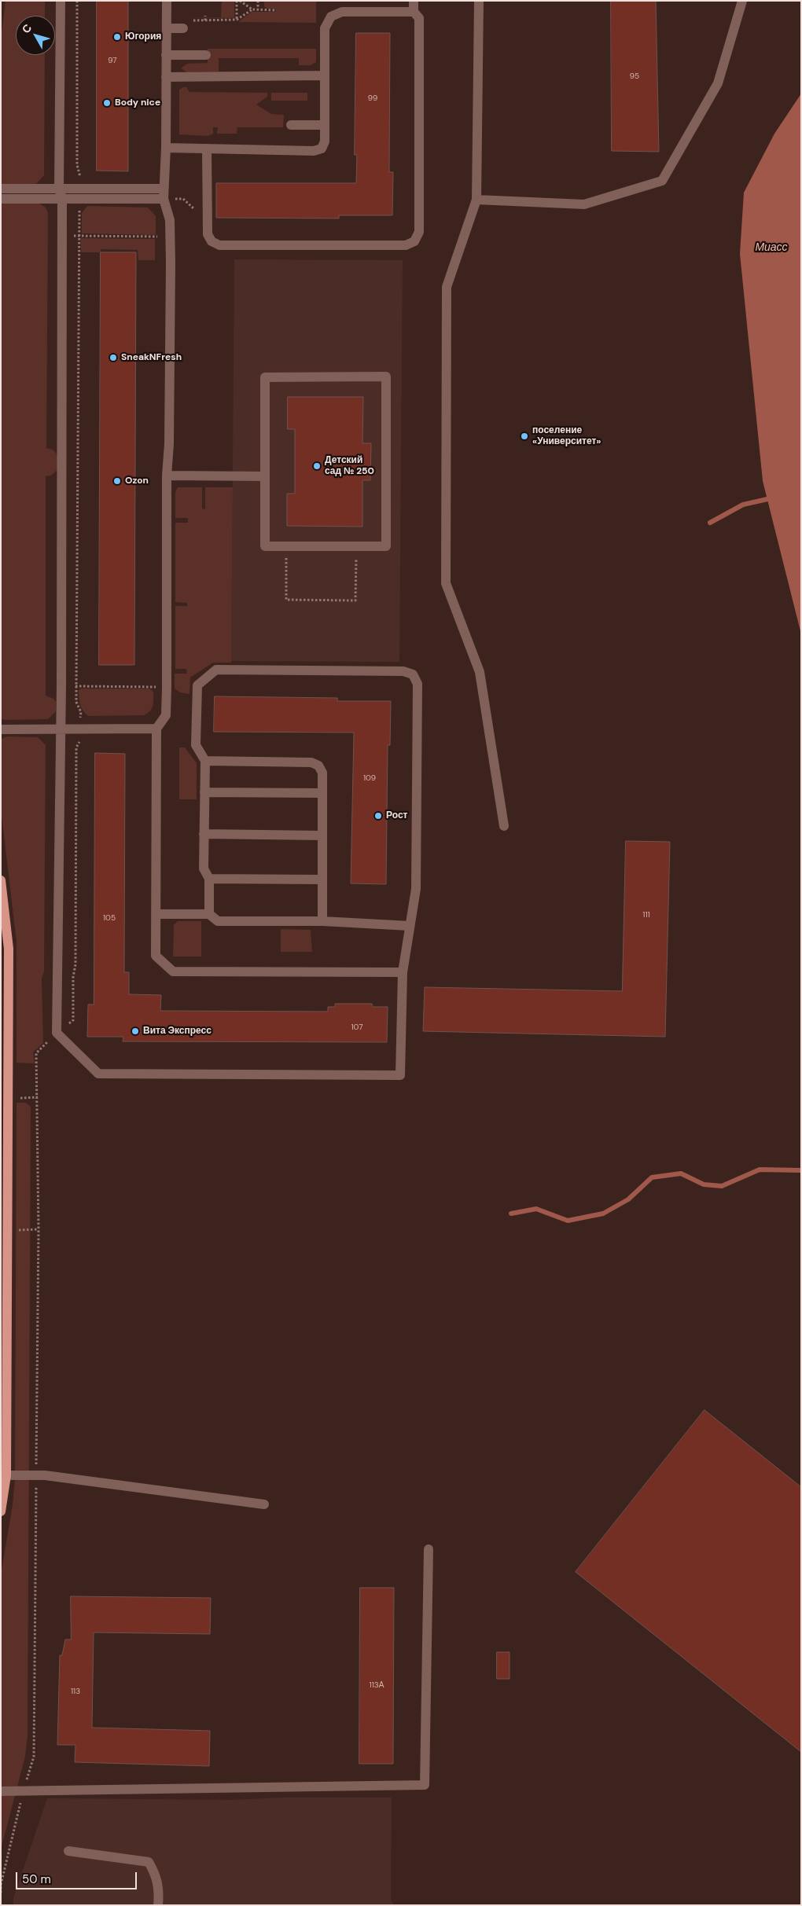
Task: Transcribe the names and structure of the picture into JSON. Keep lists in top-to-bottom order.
{
  "water": ["Миасс"],
  "places": [
    "Югория",
    "Body nice",
    "SneakNFresh",
    "поселение «Университет»",
    "Детский сад № 250",
    "Ozon",
    "Рост",
    "Вита Экспресс"
  ],
  "house_numbers": [
    "97",
    "95",
    "99",
    "109",
    "111",
    "105",
    "107",
    "113А",
    "113"
  ],
  "scale_bar": "50 m",
  "north": "top left"
}
